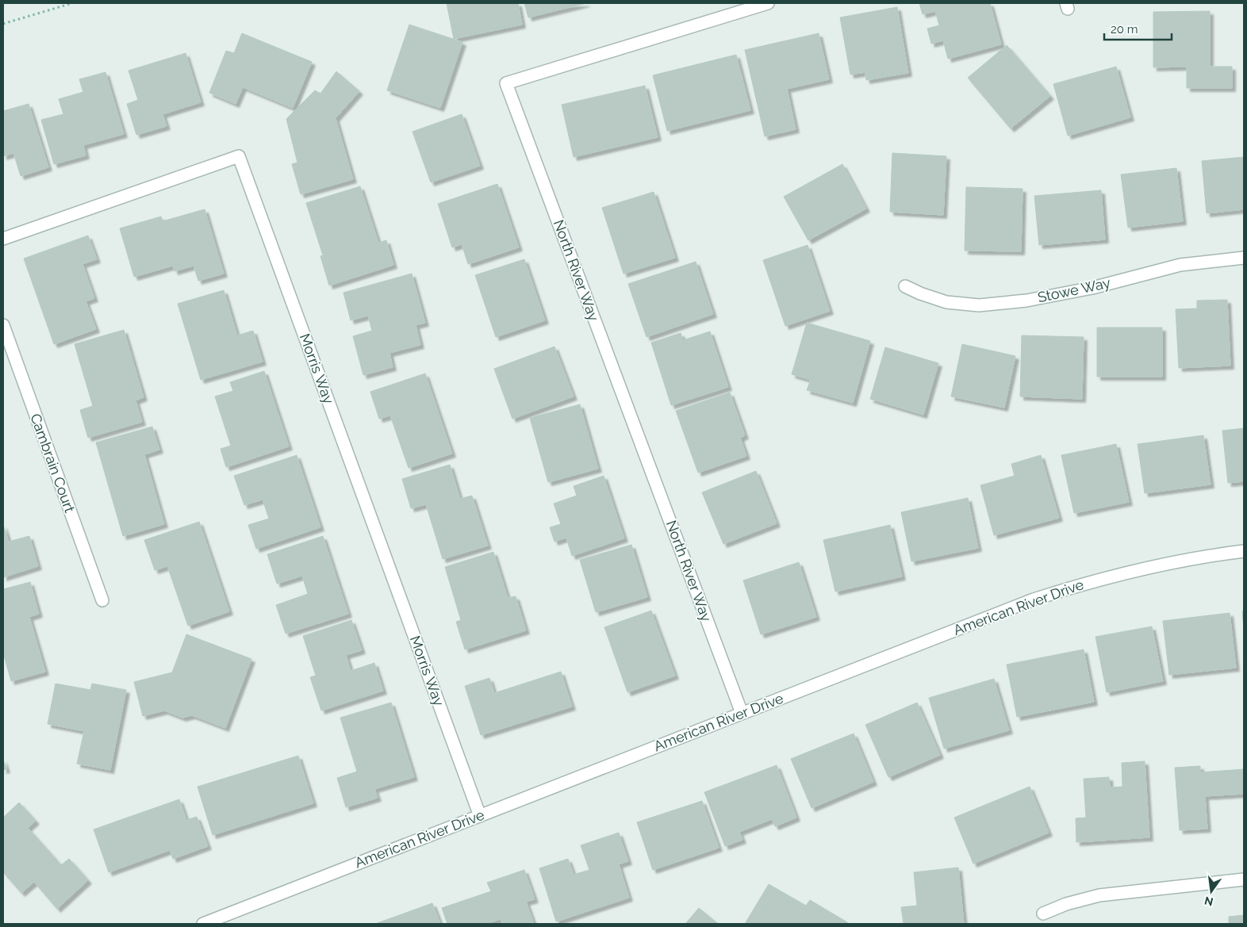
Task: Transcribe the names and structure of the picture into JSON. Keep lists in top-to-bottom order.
{
  "streets": {
    "street": [
      "North River Way",
      "Stowe Way",
      "Morris Way",
      "Cambrain Court",
      "American River Drive"
    ]
  },
  "crossings": [
    ["North River Way", "American River Drive"],
    ["Morris Way", "American River Drive"]
  ],
  "scale_bar": "20 m",
  "north": "bottom"
}
